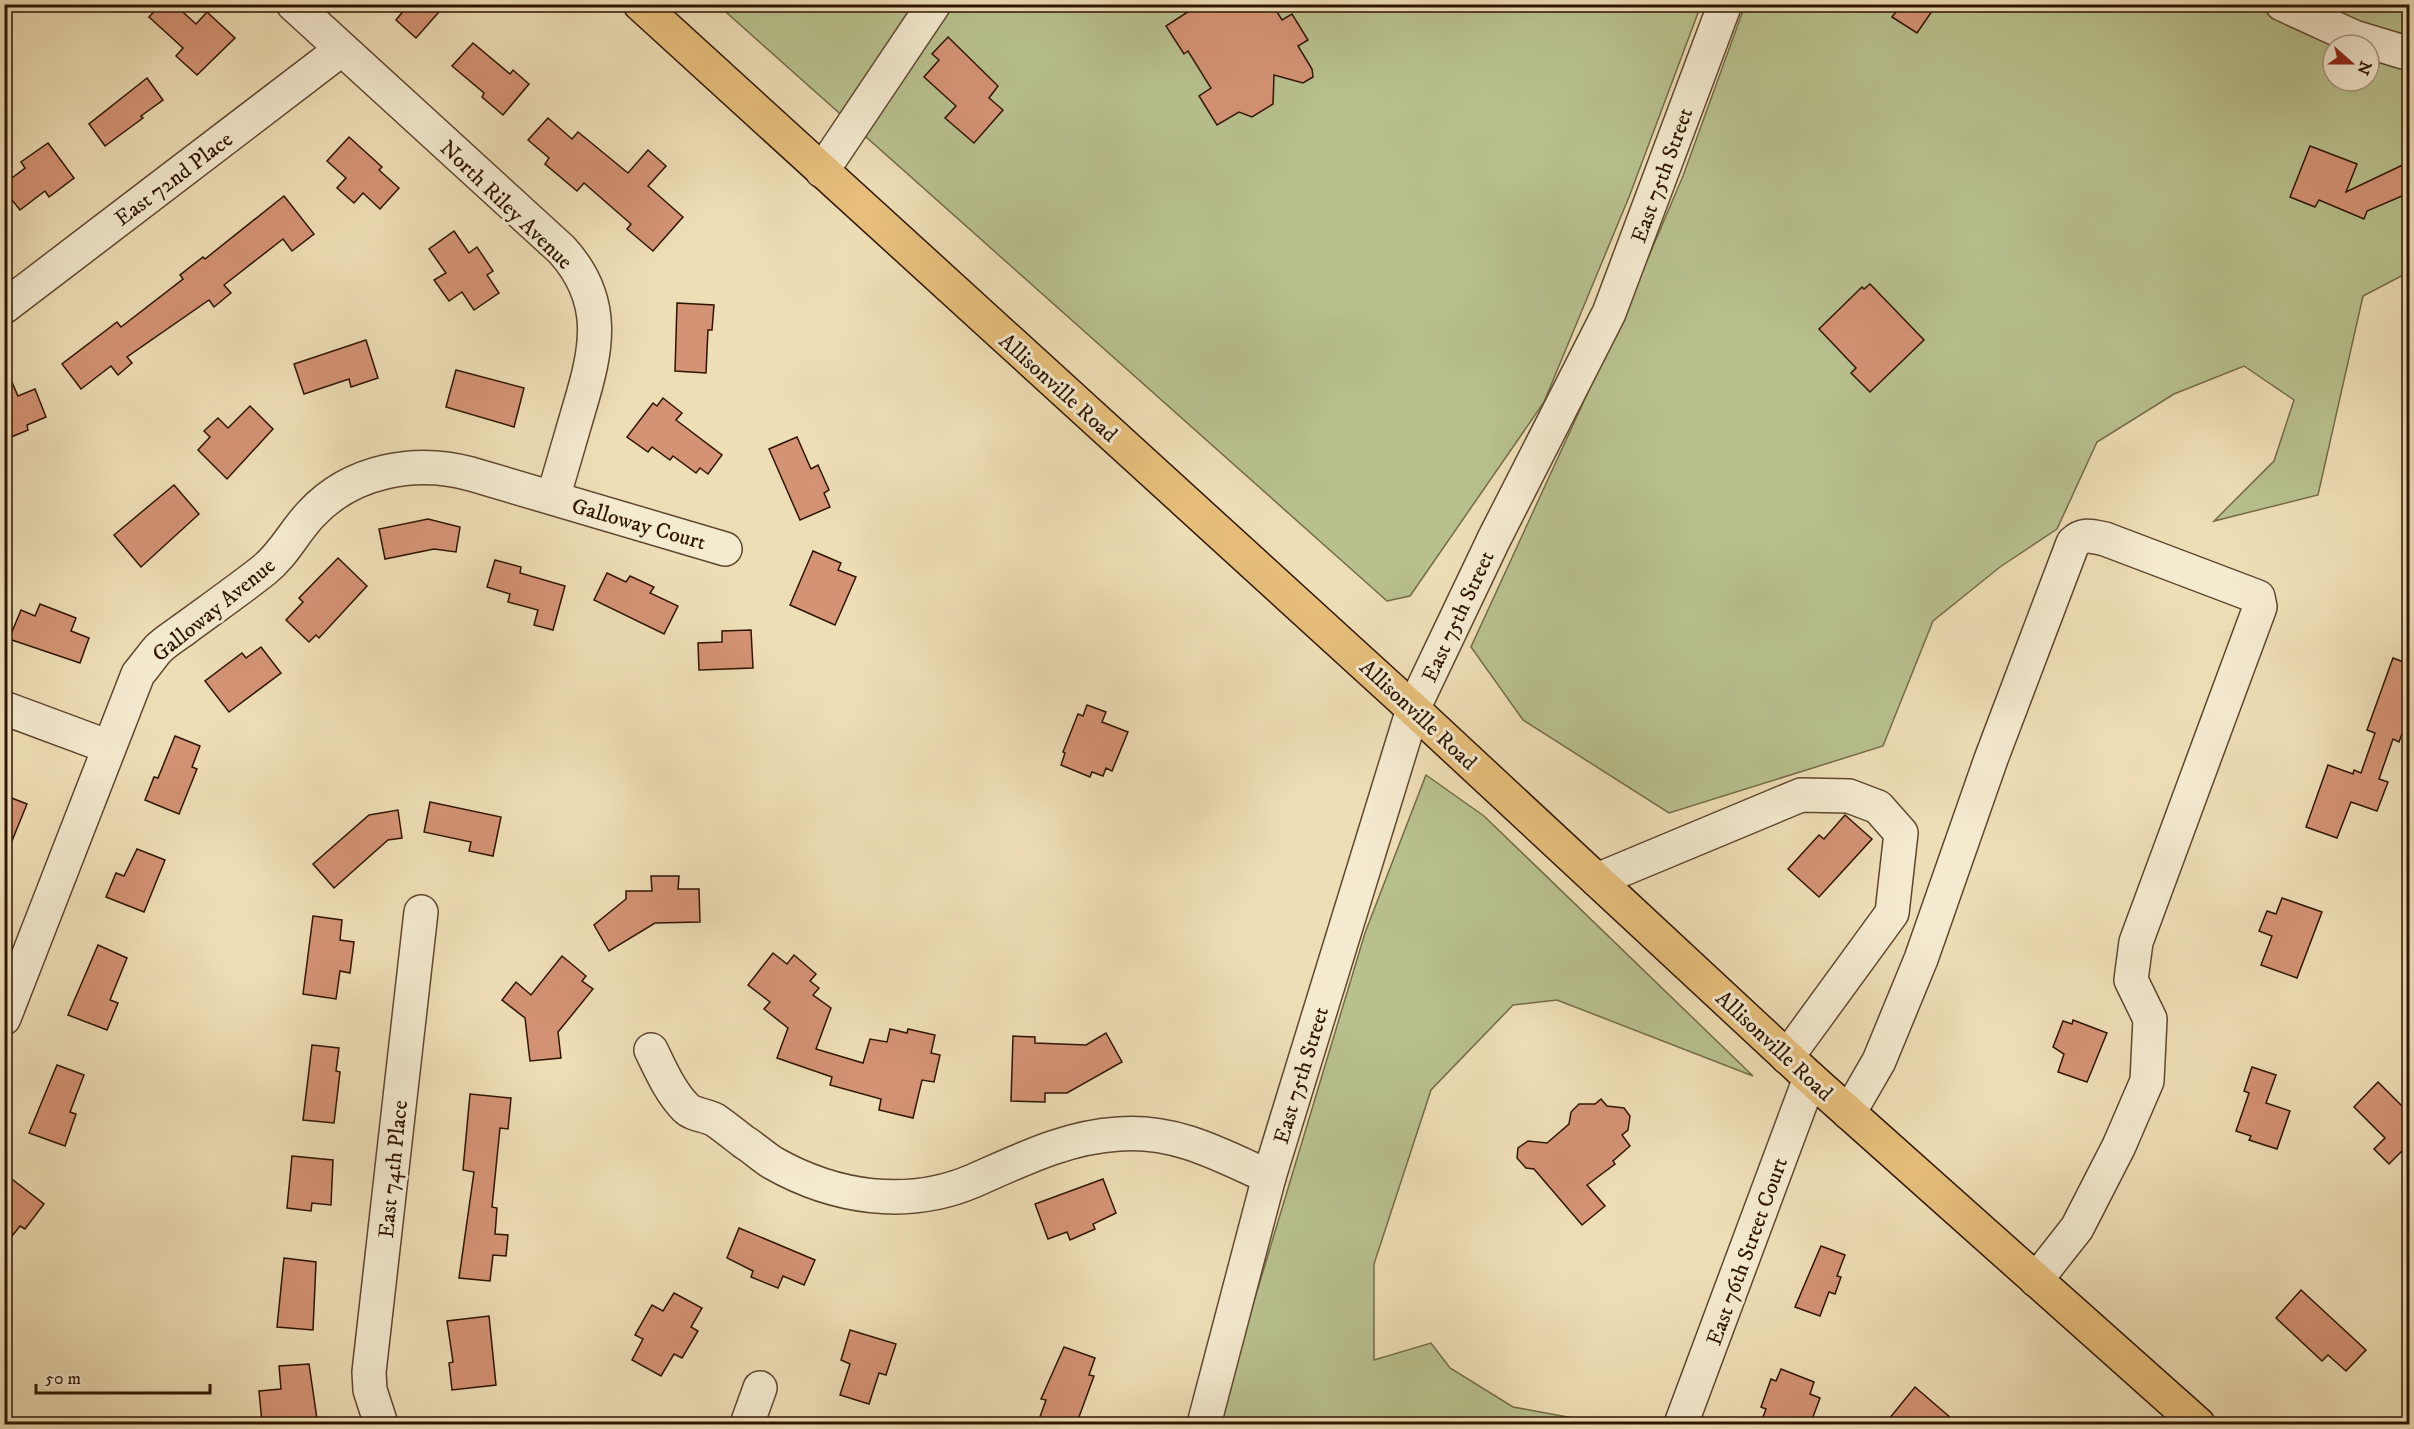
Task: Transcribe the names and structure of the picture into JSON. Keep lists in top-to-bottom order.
{
  "streets": {
    "main road": ["Allisonville Road"],
    "street": [
      "East 75th Street",
      "East 72nd Place",
      "North Riley Avenue",
      "Galloway Court",
      "Galloway Avenue",
      "East 74th Place",
      "East 76th Street Court"
    ]
  },
  "crossings": [
    ["East 75th Street", "Allisonville Road"],
    ["East 72nd Place", "North Riley Avenue"],
    ["North Riley Avenue", "Galloway Court"],
    ["North Riley Avenue", "Galloway Avenue"],
    ["Allisonville Road", "East 76th Street Court"],
    ["Galloway Court", "Galloway Avenue"]
  ],
  "scale_bar": "50 m",
  "north": "right"
}
